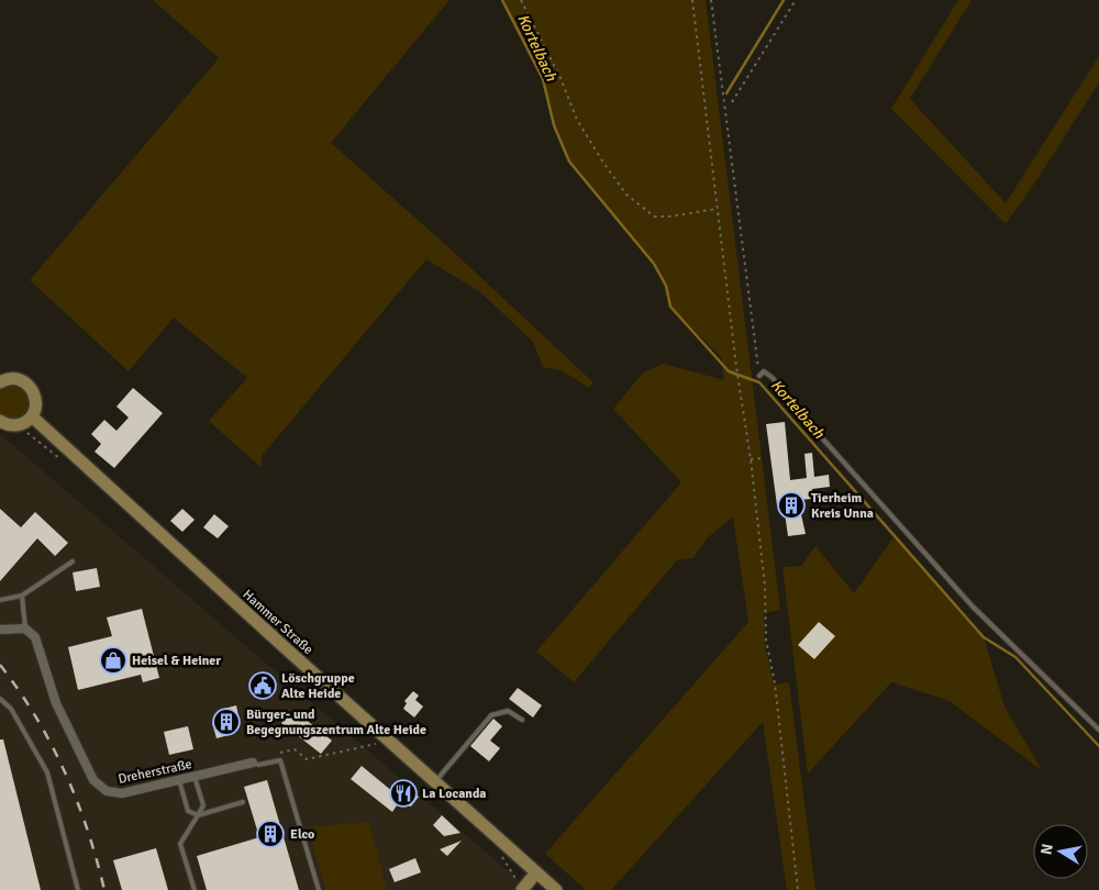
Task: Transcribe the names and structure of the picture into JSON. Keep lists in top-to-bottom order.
{
  "streets": {
    "main road": ["Hammer Straße"],
    "street": ["Dreherstraße"]
  },
  "water": ["Kortelbach"],
  "places": {
    "building": ["Tierheim Kreis Unna", "Bürger- und Begegnungszentrum Alte Heide", "Elco"],
    "shop": ["Heisel & Heiner"],
    "public building": ["Löschgruppe Alte Heide"],
    "restaurant": ["La Locanda"]
  },
  "north": "left"
}
